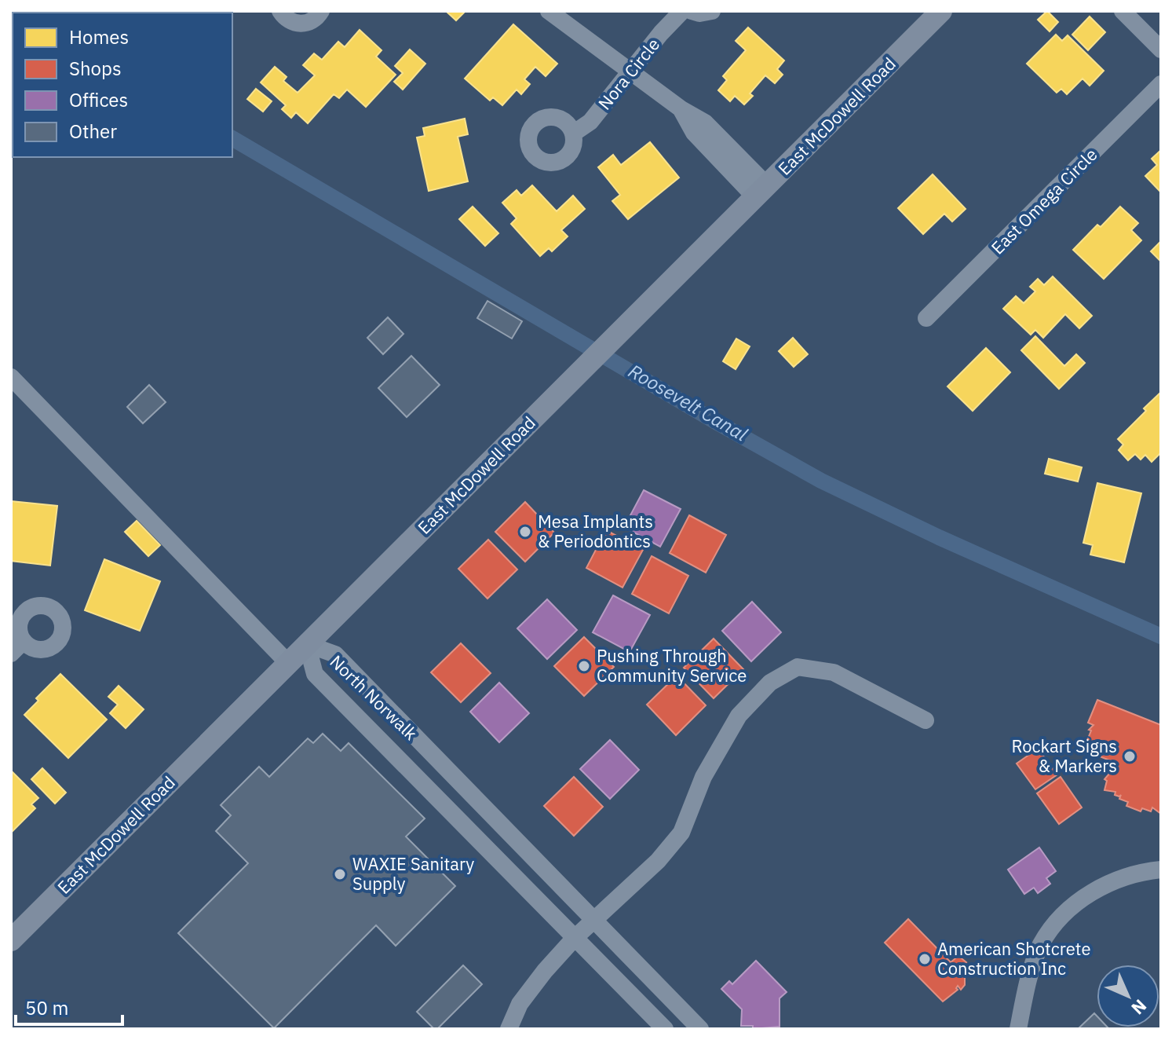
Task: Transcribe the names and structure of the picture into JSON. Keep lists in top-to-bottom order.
{
  "streets": {
    "main road": ["East McDowell Road"],
    "street": ["Nora Circle", "East Omega Circle", "North Norwalk"]
  },
  "crossings": [
    ["East McDowell Road", "North Norwalk"]
  ],
  "water": ["Roosevelt Canal"],
  "places": [
    "Mesa Implants & Periodontics",
    "Pushing Through Community Service",
    "Rockart Signs & Markers",
    "WAXIE Sanitary Supply",
    "American Shotcrete Construction Inc"
  ],
  "legend": [
    "Homes",
    "Shops",
    "Offices",
    "Other"
  ],
  "scale_bar": "50 m",
  "north": "bottom right"
}
